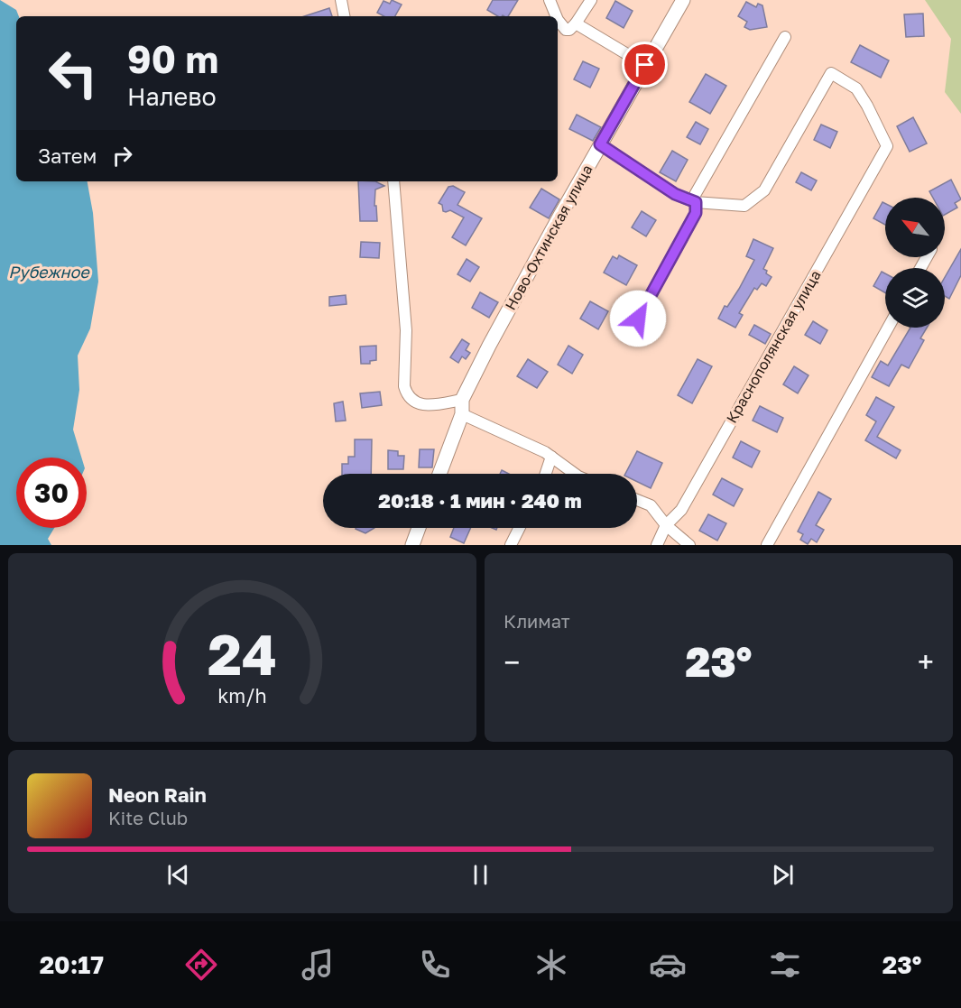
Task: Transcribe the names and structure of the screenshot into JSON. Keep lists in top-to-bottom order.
{
  "streets": {
    "street": ["Ново-Охтинская улица", "Краснополянская улица"]
  },
  "water": ["Рубежное"],
  "north": "top left",
  "page": {
    "turn": ["90 m", "Налево"],
    "then": "Затем",
    "limit": "30",
    "trip": "20:18 · 1 мин · 240 m",
    "tile": "Климат",
    "heat": ["−", "23°", "+"],
    "song": ["Neon Rain", "Kite Club"],
    "tabs": ["20:17", "23°"],
    "gauge": ["24", "km/h"]
  }
}
